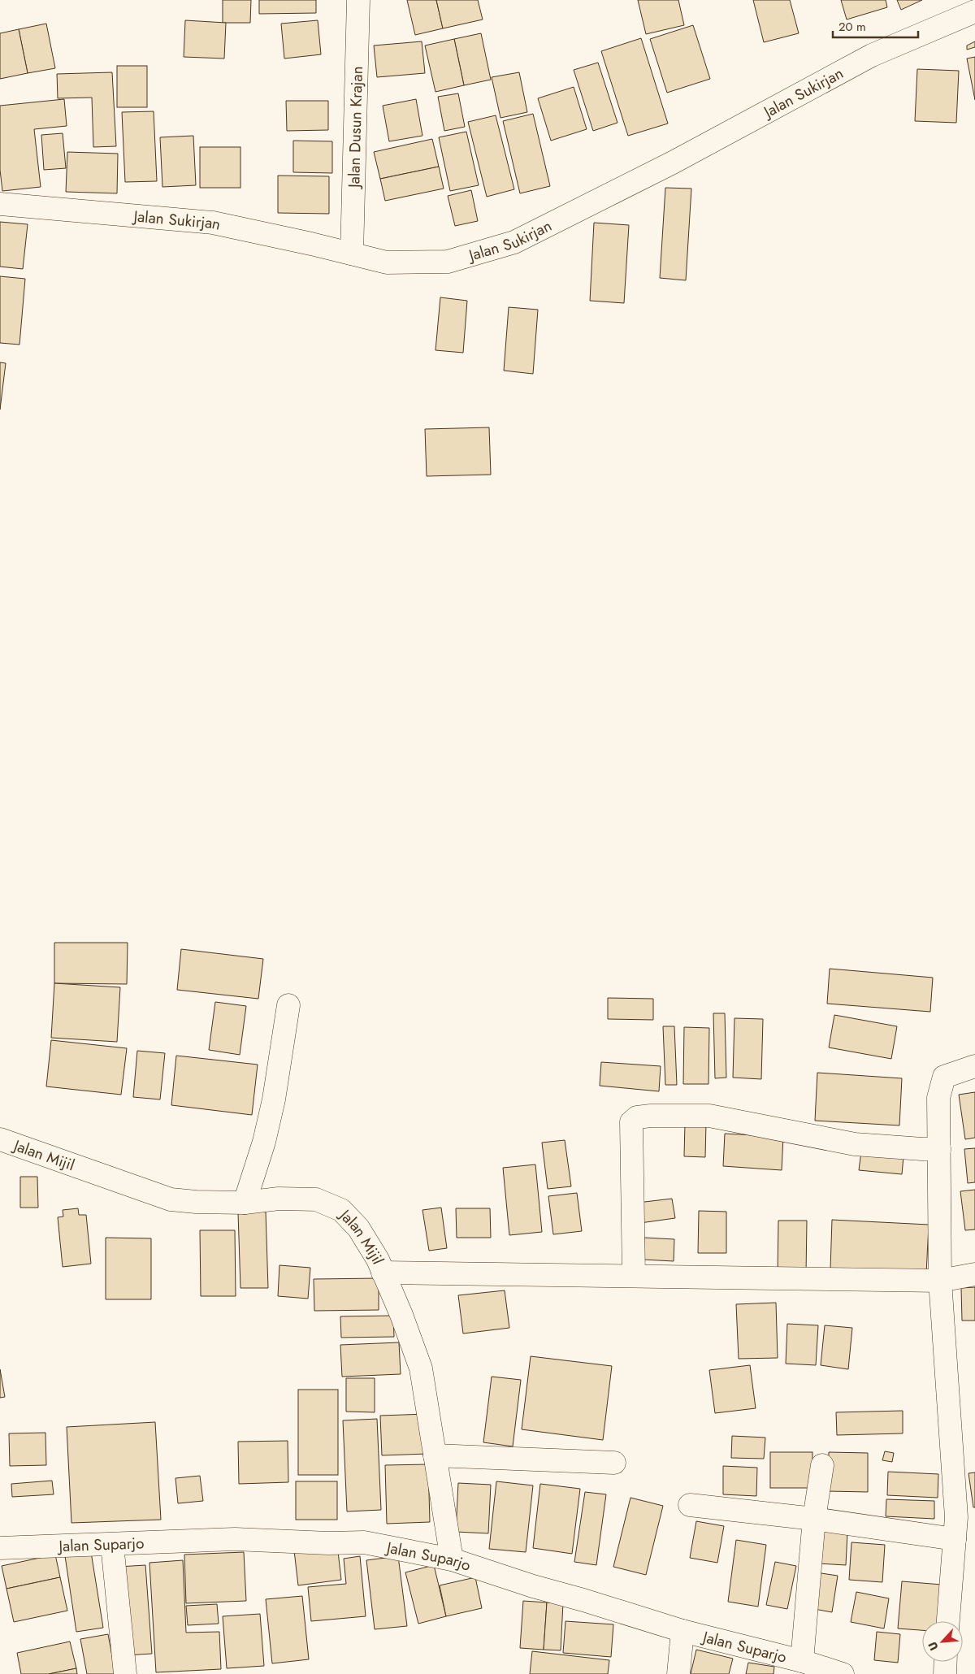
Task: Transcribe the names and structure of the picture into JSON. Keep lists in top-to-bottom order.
{
  "streets": {
    "street": [
      "Jalan Sukirjan",
      "Jalan Dusun Krajan",
      "Jalan Mijil",
      "Jalan Suparjo"
    ]
  },
  "crossings": [
    ["Jalan Sukirjan", "Jalan Dusun Krajan"],
    ["Jalan Mijil", "Jalan Suparjo"]
  ],
  "scale_bar": "20 m",
  "north": "bottom left"
}
